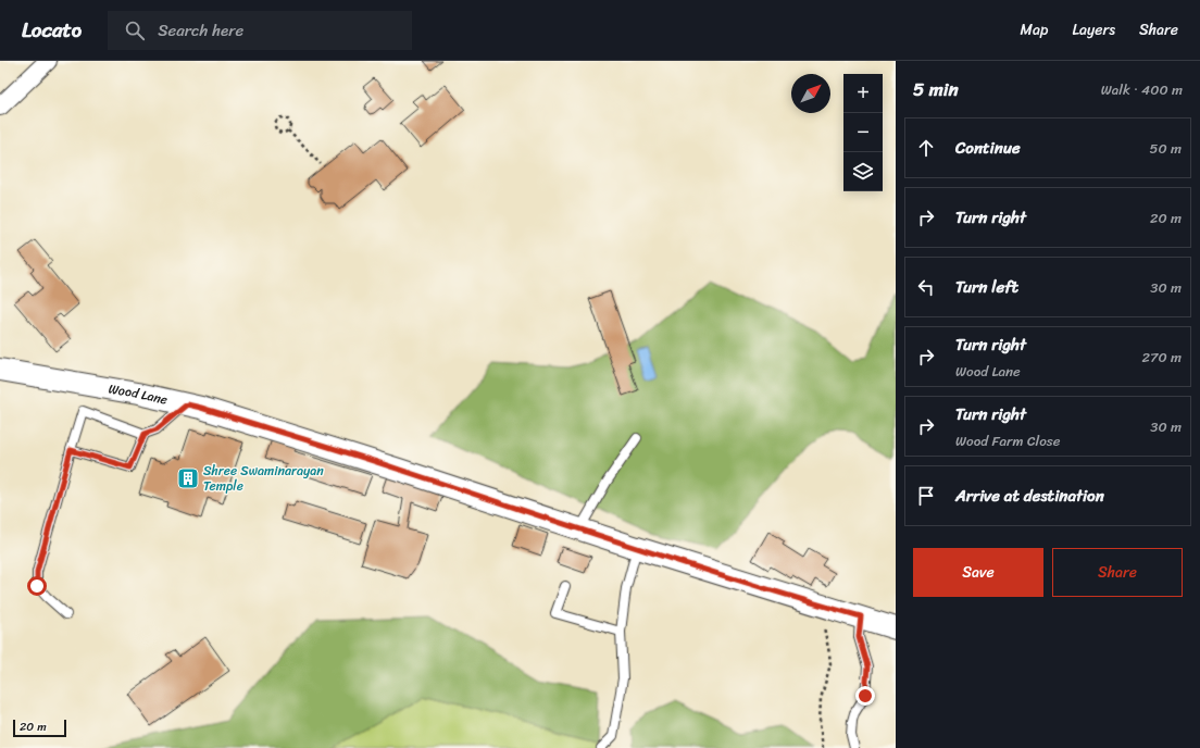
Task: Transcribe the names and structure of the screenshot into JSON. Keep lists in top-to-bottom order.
{
  "streets": {
    "street": ["Wood Lane"]
  },
  "places": {
    "building": ["Shree Swaminarayan Temple"]
  },
  "scale_bar": "20 m",
  "north": "top right",
  "page": {
    "header": "Locato",
    "search": "Search here",
    "nav": ["Map", "Layers", "Share"],
    "heading": ["5 min", "Walk · 400 m"],
    "map_buttons": ["+", "−"],
    "list": [
      ["Continue", "50 m"],
      ["Turn right", "20 m"],
      ["Turn left", "30 m"],
      ["Turn right", "Wood Lane", "270 m"],
      ["Turn right", "Wood Farm Close", "30 m"],
      "Arrive at destination"
    ],
    "buttons": ["Save", "Share"],
    "scale": "20 m"
  }
}
